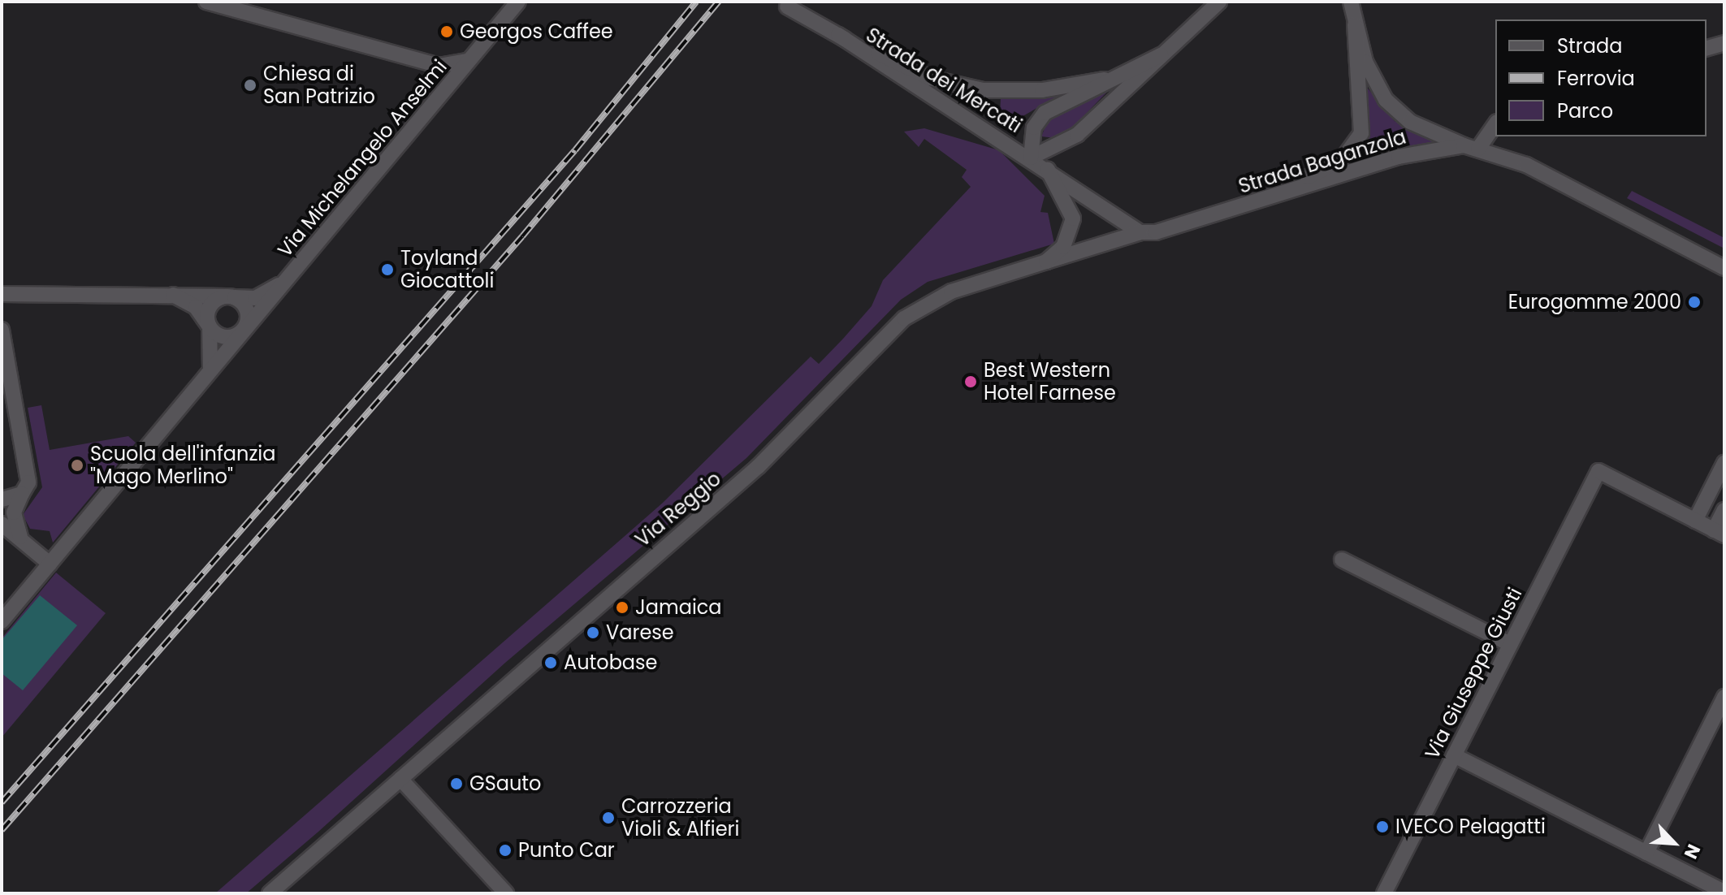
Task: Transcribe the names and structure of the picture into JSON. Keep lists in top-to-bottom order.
{
  "streets": {
    "street": [
      "Strada dei Mercati",
      "Via Michelangelo Anselmi",
      "Strada Baganzola",
      "Via Reggio",
      "Via Giuseppe Giusti"
    ]
  },
  "crossings": [
    ["Strada Baganzola", "Via Reggio"]
  ],
  "places": [
    "Georgos Caffee",
    "Chiesa di San Patrizio",
    "Toyland Giocattoli",
    "Eurogomme 2000",
    "Best Western Hotel Farnese",
    "Scuola dell'infanzia \"Mago Merlino\"",
    "Jamaica",
    "Varese",
    "Autobase",
    "GSauto",
    "Carrozzeria Violi & Alfieri",
    "IVECO Pelagatti",
    "Punto Car"
  ],
  "legend": ["Strada", "Ferrovia", "Parco"],
  "north": "bottom right"
}
